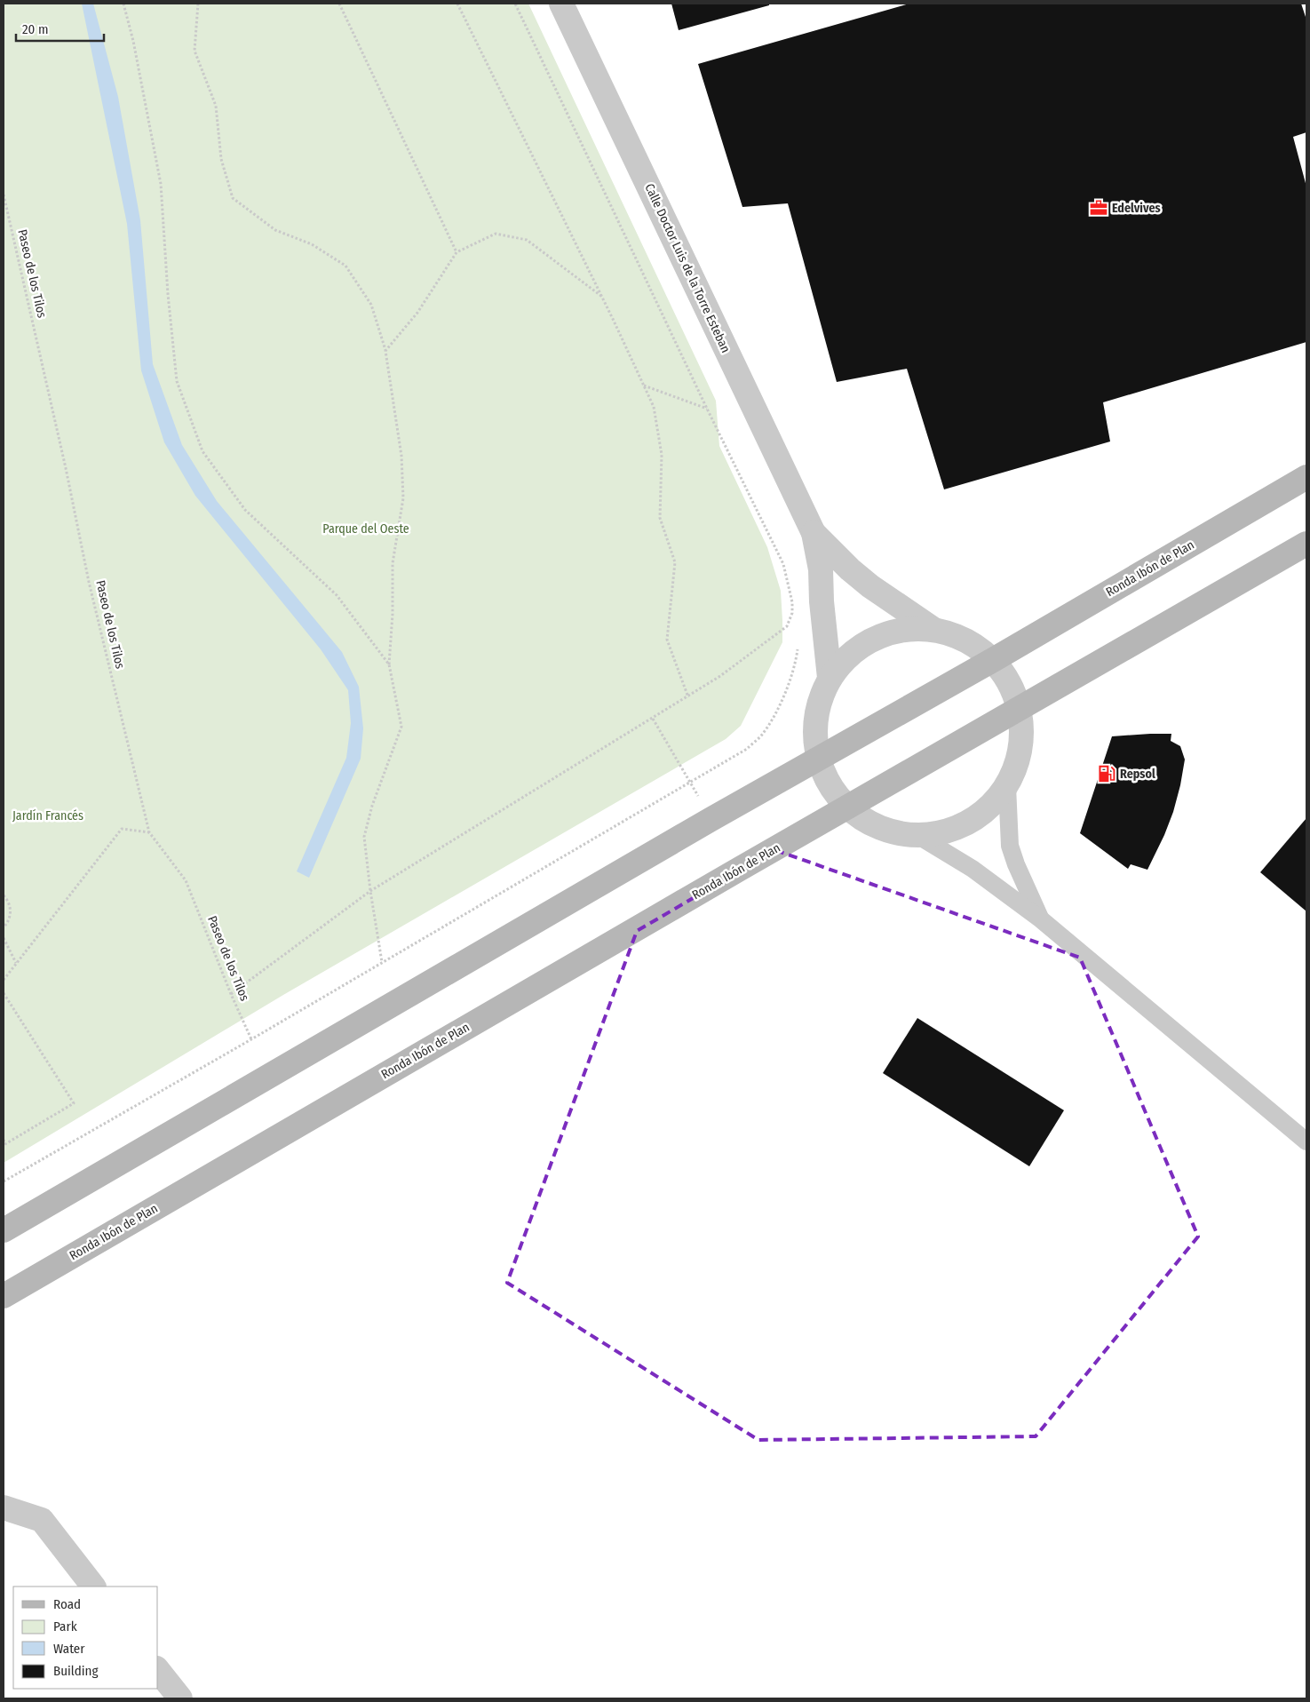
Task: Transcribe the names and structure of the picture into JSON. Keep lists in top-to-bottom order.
{
  "streets": {
    "main road": ["Ronda Ibón de Plan"],
    "street": ["Calle Doctor Luis de la Torre Esteban"],
    "path": ["Paseo de los Tilos"]
  },
  "parks": ["Parque del Oeste", "Jardín Francés"],
  "places": {
    "office": ["Edelvives"],
    "fuel station": ["Repsol"]
  },
  "legend": [
    "Road",
    "Park",
    "Water",
    "Building"
  ],
  "scale_bar": "20 m"
}
